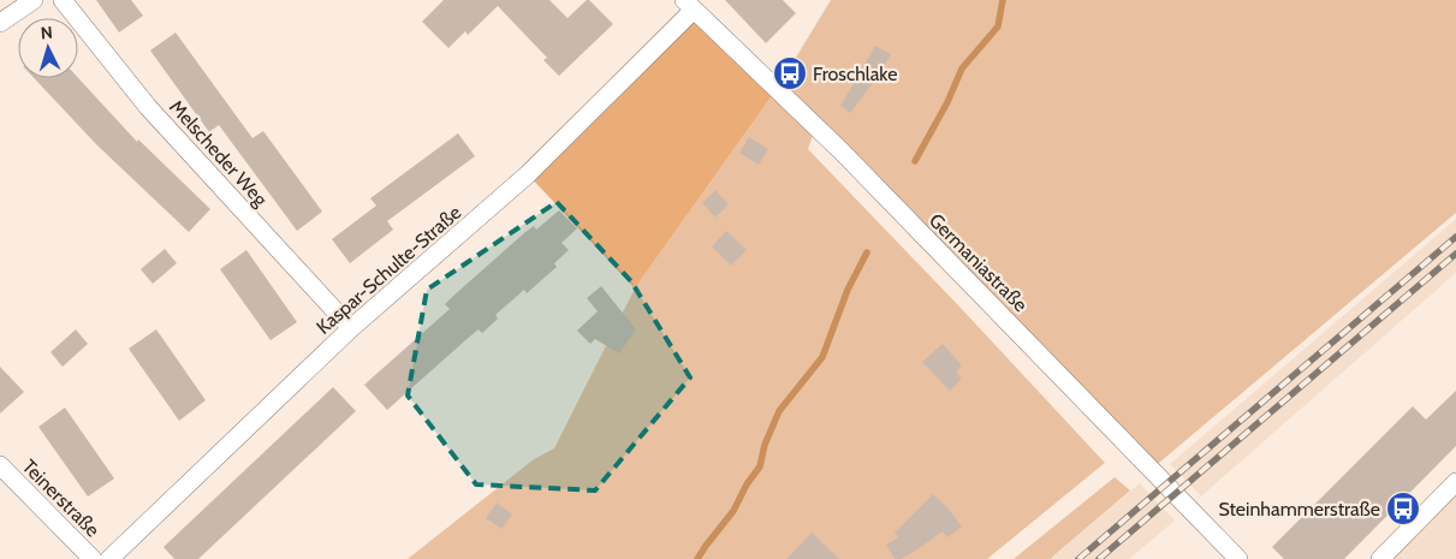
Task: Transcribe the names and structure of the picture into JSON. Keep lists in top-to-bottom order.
{
  "streets": {
    "street": [
      "Melscheder Weg",
      "Germaniastraße",
      "Kaspar-Schulte-Straße",
      "Teinerstraße"
    ]
  },
  "crossings": [
    ["Melscheder Weg", "Kaspar-Schulte-Straße"],
    ["Germaniastraße", "Kaspar-Schulte-Straße"]
  ],
  "places": {
    "bus stop": ["Froschlake", "Steinhammerstraße"]
  },
  "north": "top"
}
